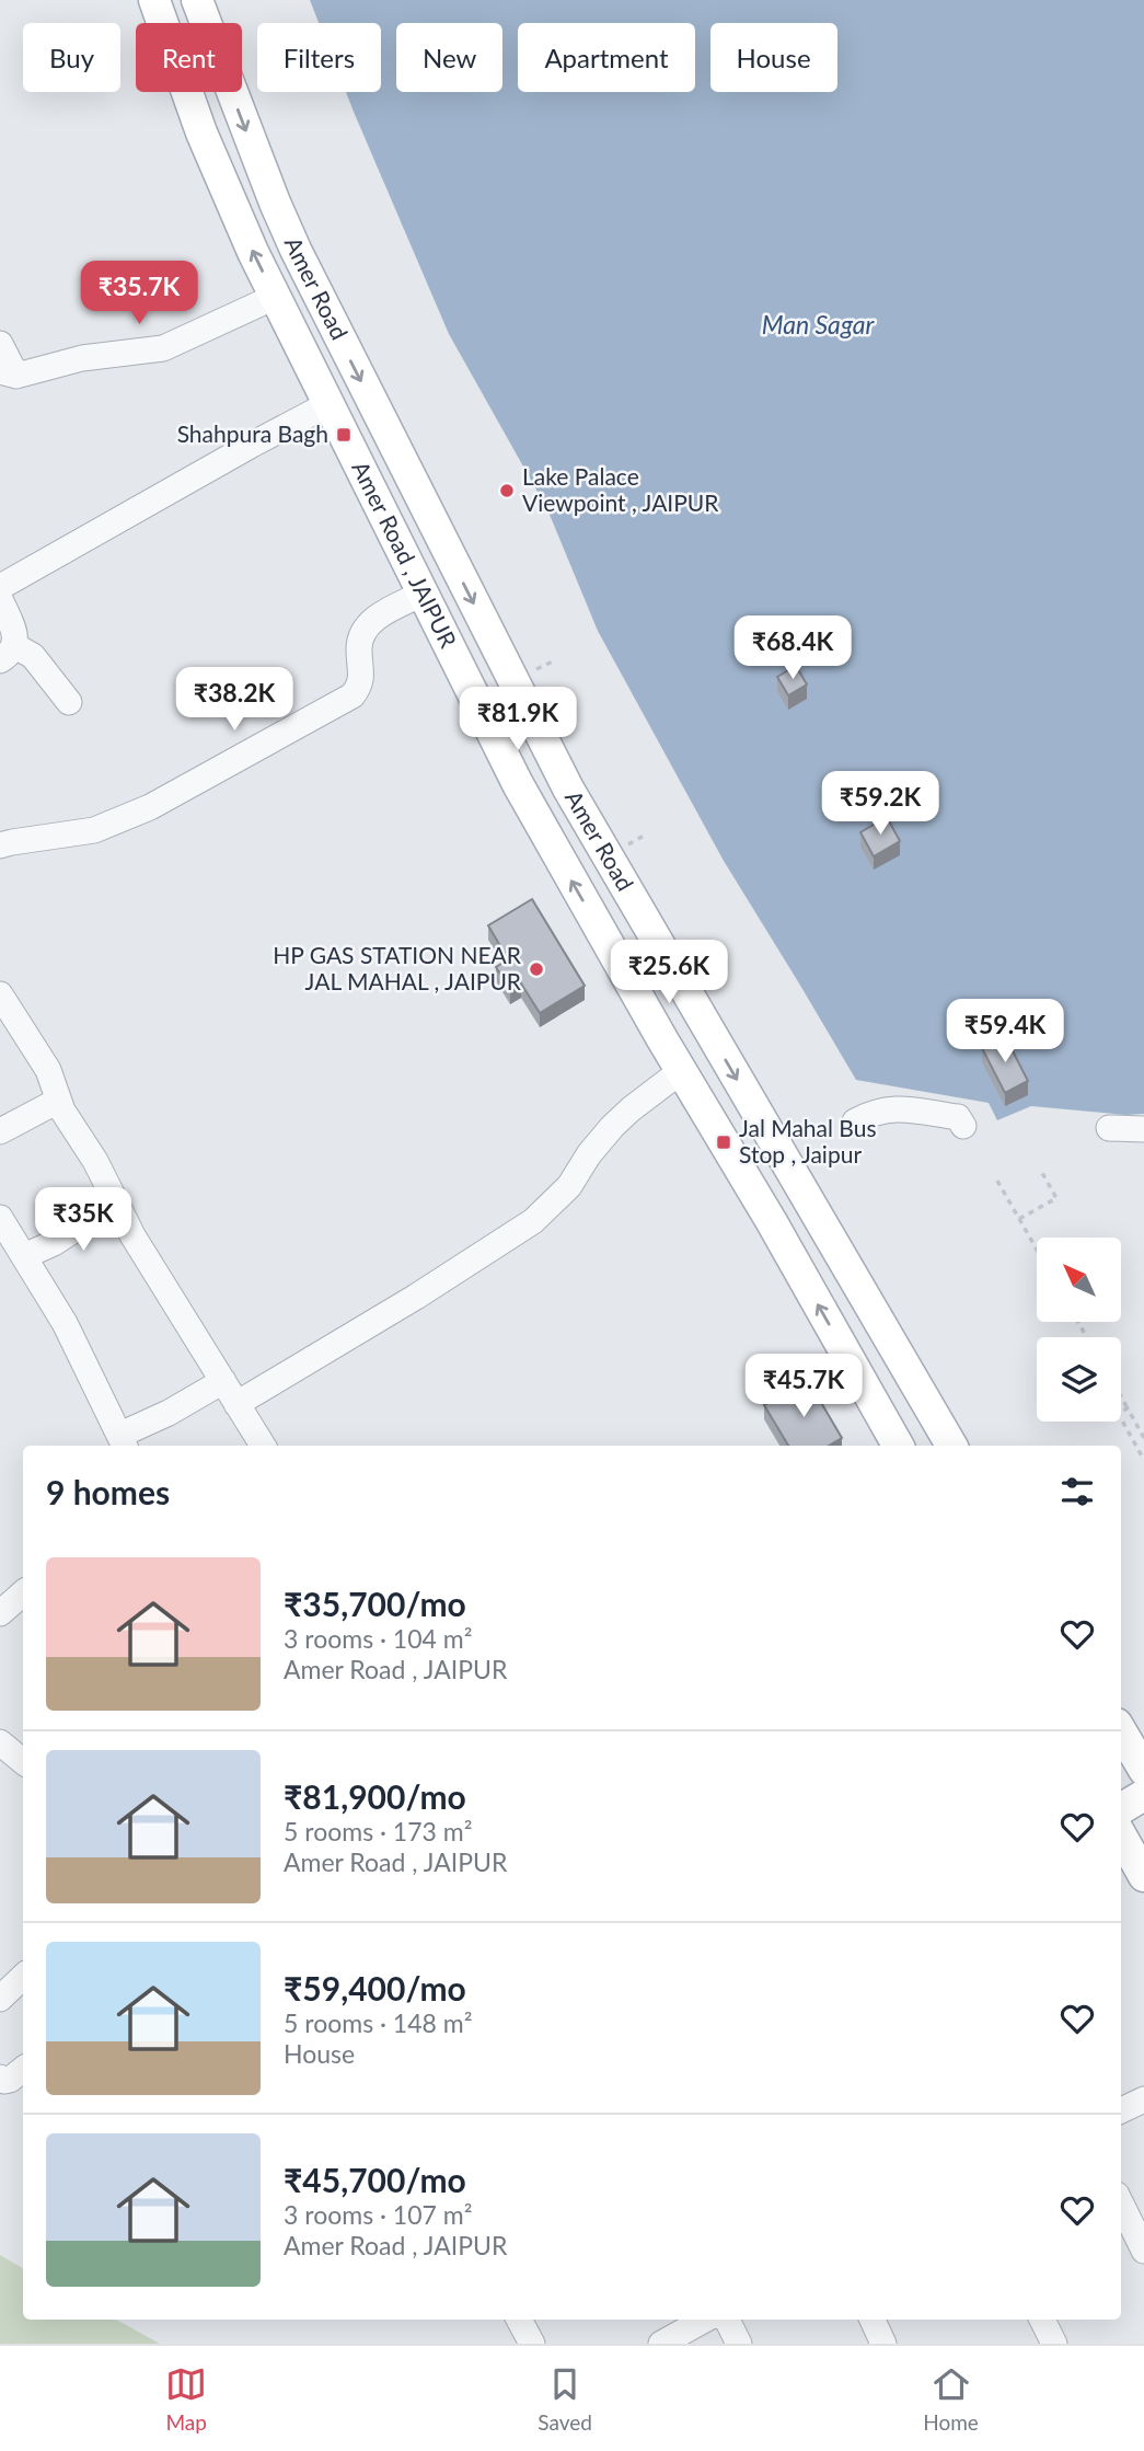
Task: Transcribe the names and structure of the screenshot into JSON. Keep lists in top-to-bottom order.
{
  "streets": {
    "main road": ["Amer Road", "Amer Road , JAIPUR"]
  },
  "one_way": ["Amer Road", "Amer Road , JAIPUR"],
  "water": ["Man Sagar"],
  "places": {
    "transit": ["Shahpura Bagh", "Jal Mahal Bus Stop , Jaipur"],
    "other": ["Lake Palace Viewpoint , JAIPUR", "HP GAS STATION NEAR JAL MAHAL , JAIPUR"]
  },
  "north": "top left",
  "page": {
    "chip": [
      "Buy",
      "Rent",
      "Filters",
      "New",
      "Apartment",
      "House"
    ],
    "price": [
      "₹35.7K",
      "₹68.4K",
      "₹38.2K",
      "₹81.9K",
      "₹59.2K",
      "₹25.6K",
      "₹59.4K",
      "₹35K",
      "₹45.7K"
    ],
    "heading": "9 homes",
    "list": [
      {
        "name": "₹35,700/mo",
        "note": "3 rooms · 104 m² · Amer Road , JAIPUR"
      },
      {
        "name": "₹81,900/mo",
        "note": "5 rooms · 173 m² · Amer Road , JAIPUR"
      },
      {
        "name": "₹59,400/mo",
        "note": "5 rooms · 148 m² · House"
      },
      {
        "name": "₹45,700/mo",
        "note": "3 rooms · 107 m² · Amer Road , JAIPUR"
      }
    ],
    "tabs": ["Map", "Saved", "Home"]
  }
}
